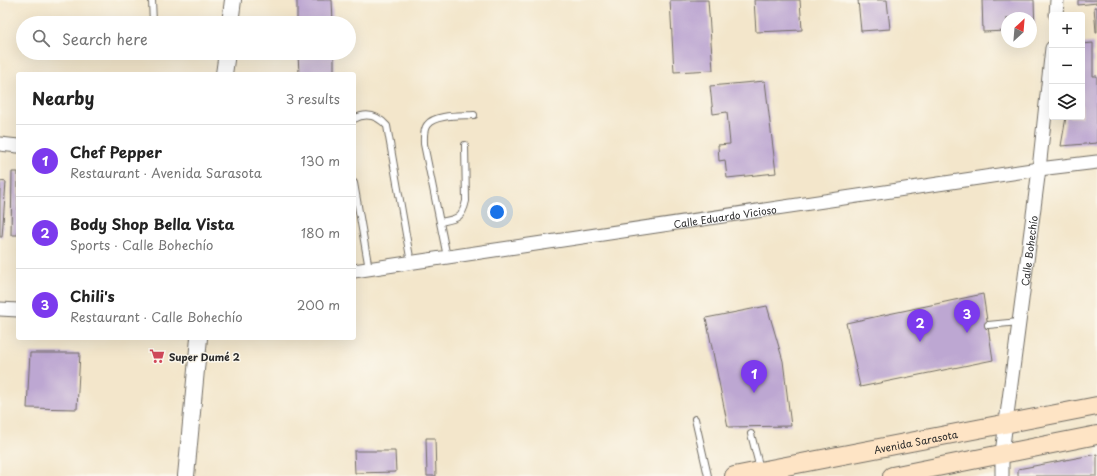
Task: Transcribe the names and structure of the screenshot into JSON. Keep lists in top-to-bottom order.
{
  "streets": {
    "main road": ["Avenida Sarasota"],
    "street": ["Calle Eduardo Vicioso", "Calle Bohechío"]
  },
  "crossings": [
    ["Calle Eduardo Vicioso", "Calle Bohechío"],
    ["Calle Bohechío", "Avenida Sarasota"]
  ],
  "places": {
    "supermarket": ["Super Dumé 2"]
  },
  "north": "top right",
  "page": {
    "map_buttons": ["+", "−"],
    "search": "Search here",
    "heading": ["Nearby", "3 results"],
    "list": [
      {
        "mark": "1",
        "name": "Chef Pepper",
        "note": "Restaurant · Avenida Sarasota",
        "value": "130 m"
      },
      {
        "mark": "2",
        "name": "Body Shop Bella Vista",
        "note": "Sports · Calle Bohechío",
        "value": "180 m"
      },
      {
        "mark": "3",
        "name": "Chili's",
        "note": "Restaurant · Calle Bohechío",
        "value": "200 m"
      }
    ],
    "pins": ["3", "2", "1"]
  }
}
